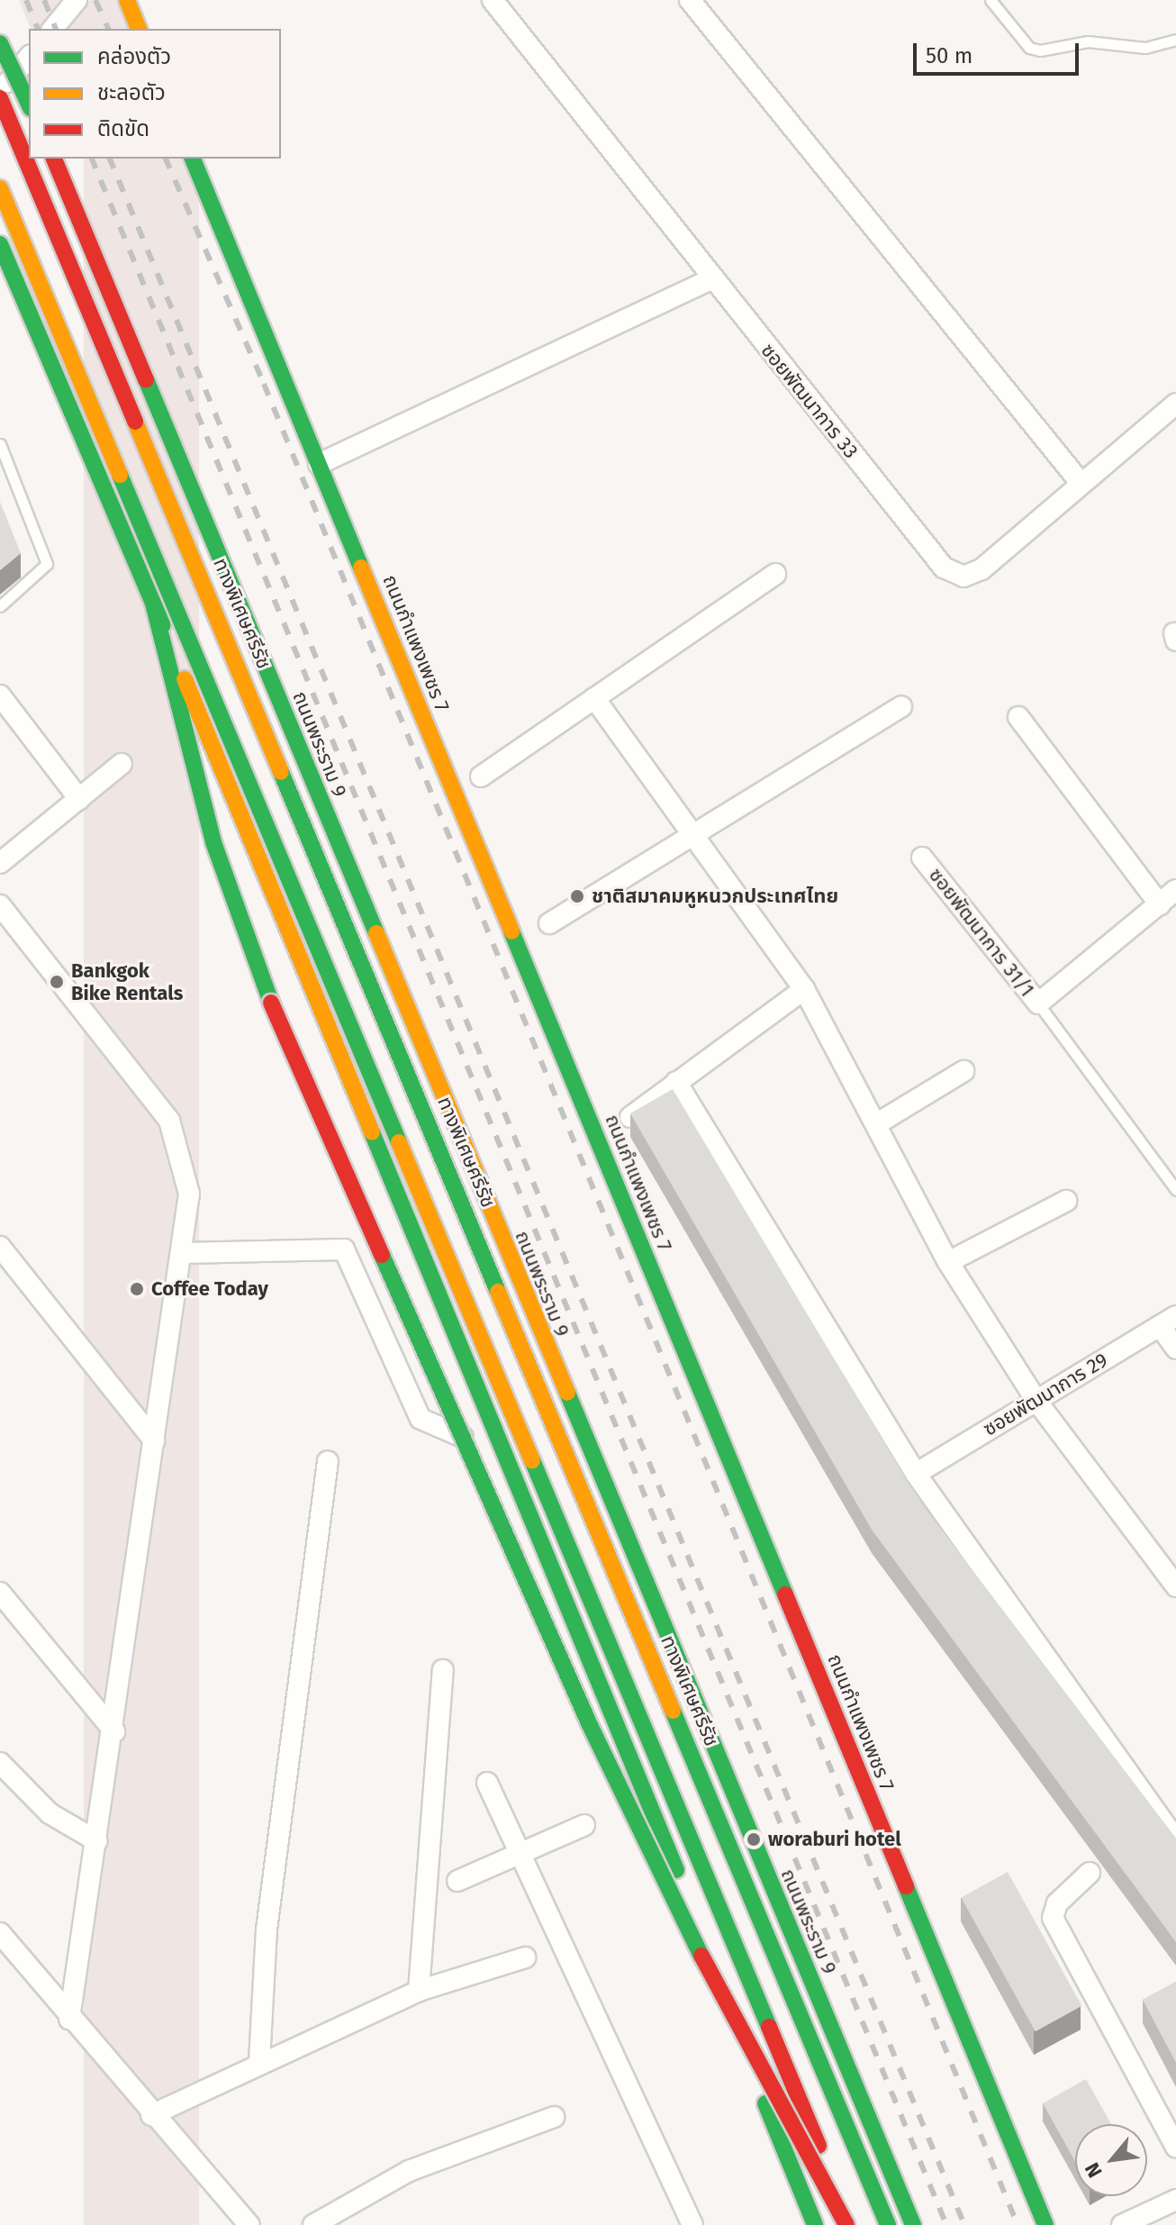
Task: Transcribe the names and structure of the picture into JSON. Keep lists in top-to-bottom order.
{
  "streets": {
    "main road": ["ทางพิเศษศรีรัช", "ถนนกำแพงเพชร 7", "ถนนพระราม 9"],
    "street": ["ซอยพัฒนาการ 33", "ซอยพัฒนาการ 31/1", "ซอยพัฒนาการ 29"]
  },
  "places": [
    "ชาติสมาคมหูหนวกประเทศไทย",
    "Bankgok Bike Rentals",
    "Coffee Today",
    "woraburi hotel"
  ],
  "legend": ["คล่องตัว", "ชะลอตัว", "ติดขัด"],
  "scale_bar": "50 m",
  "north": "bottom left"
}
